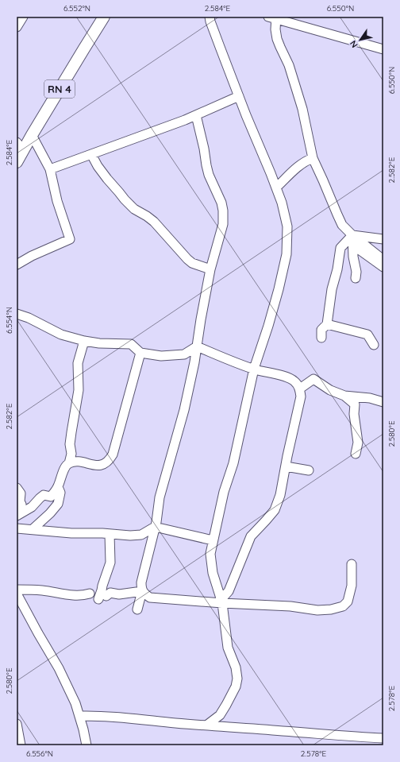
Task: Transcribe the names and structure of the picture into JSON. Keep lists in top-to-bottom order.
{
  "streets": {
    "main road": ["RN 4"]
  },
  "north": "bottom left",
  "coordinates": [
    "6.552°N",
    "2.584°E",
    "6.550°N",
    "2.582°E",
    "6.554°N",
    "2.580°E",
    "2.578°E",
    "6.556°N"
  ]
}
